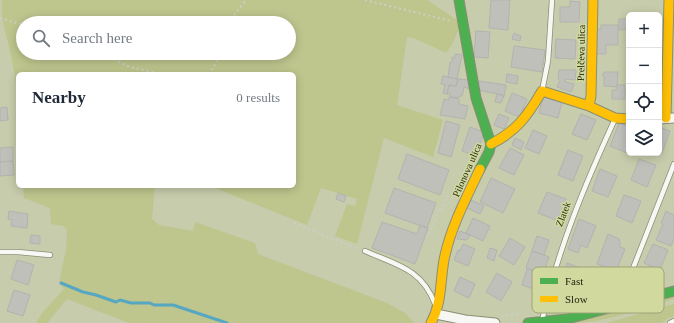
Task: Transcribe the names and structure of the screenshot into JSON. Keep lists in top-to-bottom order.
{
  "streets": {
    "street": ["Prelčeva ulica", "Pilonova ulica"],
    "lane": ["Zlatek"]
  },
  "legend": ["Fast", "Slow"],
  "page": {
    "map_buttons": ["+", "−"],
    "search": "Search here",
    "heading": ["Nearby", "0 results"]
  }
}
